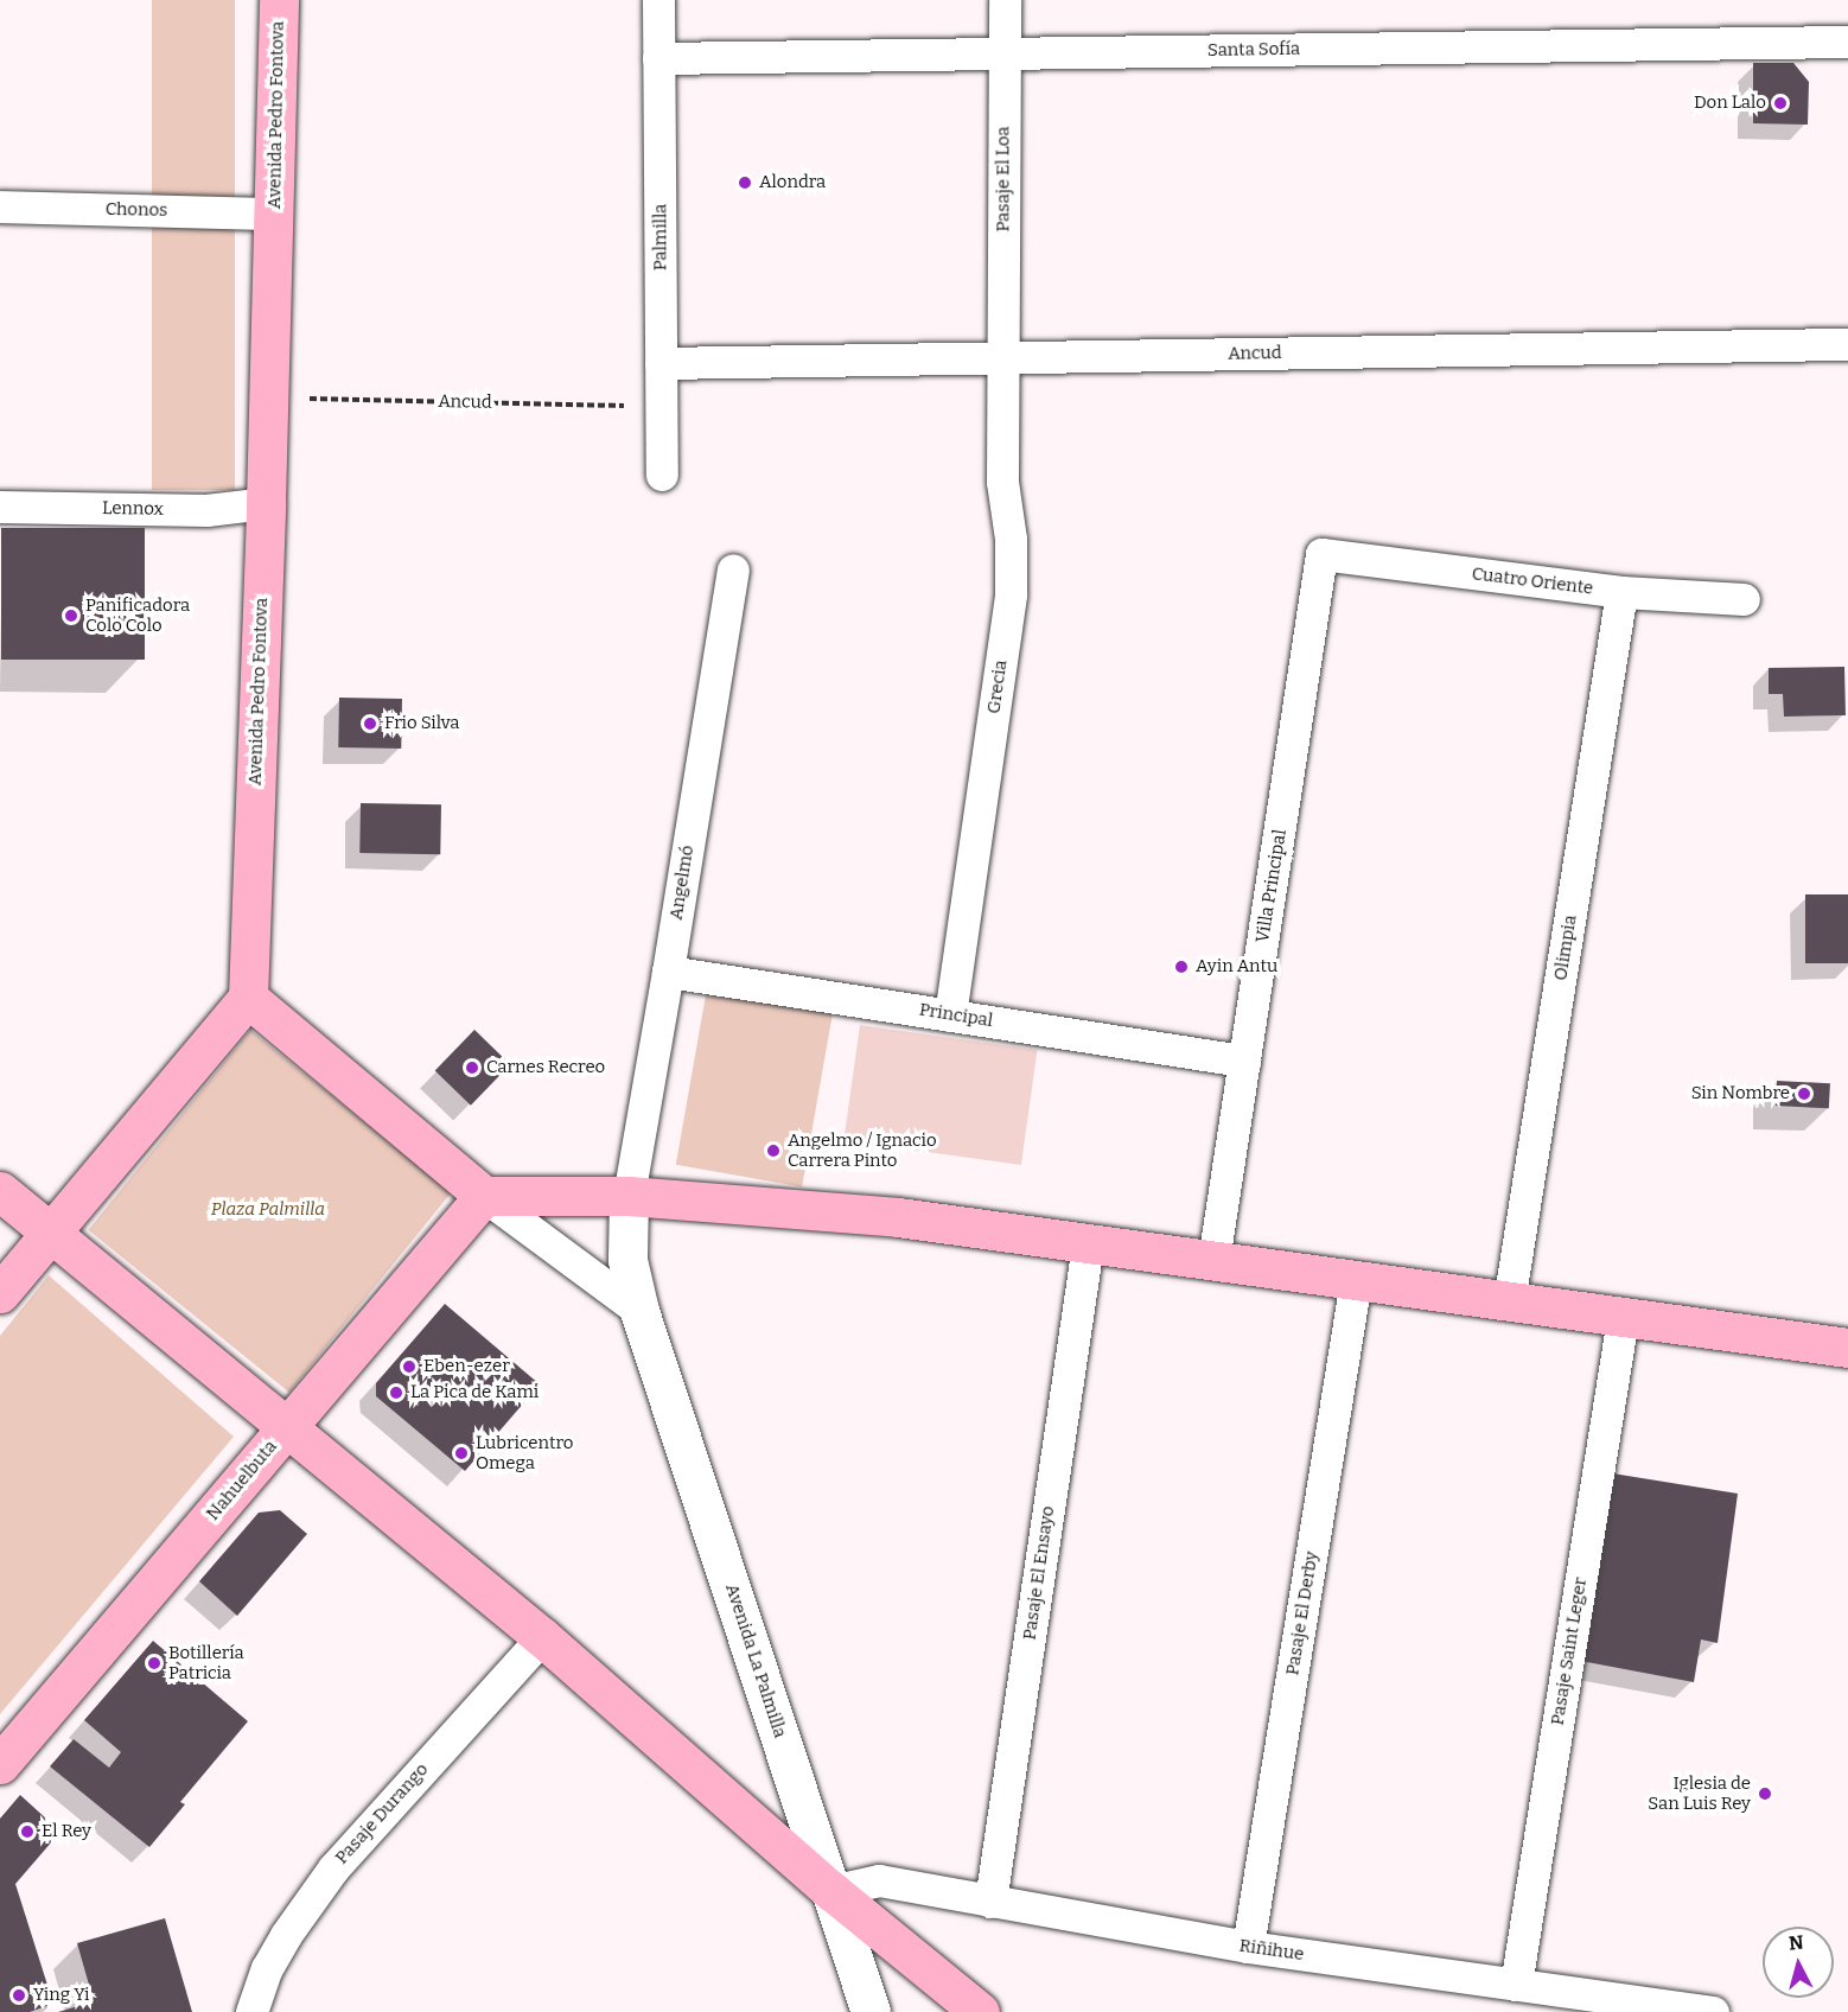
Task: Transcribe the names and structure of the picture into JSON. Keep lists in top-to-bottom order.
{
  "streets": {
    "main road": ["Avenida Pedro Fontova", "Nahuelbuta"],
    "street": [
      "Santa Sofía",
      "Pasaje El Loa",
      "Chonos",
      "Palmilla",
      "Ancud",
      "Lennox",
      "Cuatro Oriente",
      "Grecia",
      "Angelmó",
      "Villa Principal",
      "Olimpia",
      "Principal",
      "Pasaje El Ensayo",
      "Pasaje El Derby",
      "Pasaje Saint Leger",
      "Avenida La Palmilla",
      "Pasaje Durango",
      "Riñihue"
    ]
  },
  "crossings": [
    ["Santa Sofía", "Pasaje El Loa"],
    ["Santa Sofía", "Palmilla"],
    ["Avenida Pedro Fontova", "Chonos"],
    ["Avenida Pedro Fontova", "Ancud"],
    ["Avenida Pedro Fontova", "Lennox"],
    ["Pasaje El Loa", "Ancud"],
    ["Pasaje El Loa", "Grecia"],
    ["Palmilla", "Ancud"],
    ["Ancud", "Grecia"],
    ["Cuatro Oriente", "Villa Principal"],
    ["Cuatro Oriente", "Olimpia"],
    ["Grecia", "Principal"],
    ["Angelmó", "Principal"],
    ["Angelmó", "Avenida La Palmilla"],
    ["Villa Principal", "Principal"],
    ["Pasaje El Ensayo", "Riñihue"],
    ["Pasaje El Derby", "Riñihue"],
    ["Pasaje Saint Leger", "Riñihue"],
    ["Avenida La Palmilla", "Riñihue"]
  ],
  "parks": ["Plaza Palmilla"],
  "places": [
    "Don Lalo",
    "Alondra",
    "Panificadora Colo Colo",
    "Frio Silva",
    "Ayin Antu",
    "Carnes Recreo",
    "Sin Nombre",
    "Angelmo / Ignacio Carrera Pinto",
    "Eben-ezer",
    "La Pica de Kami",
    "Lubricentro Omega",
    "Botillería Patricia",
    "Iglesia de San Luis Rey",
    "El Rey",
    "Ying Yi"
  ],
  "north": "top"
}
